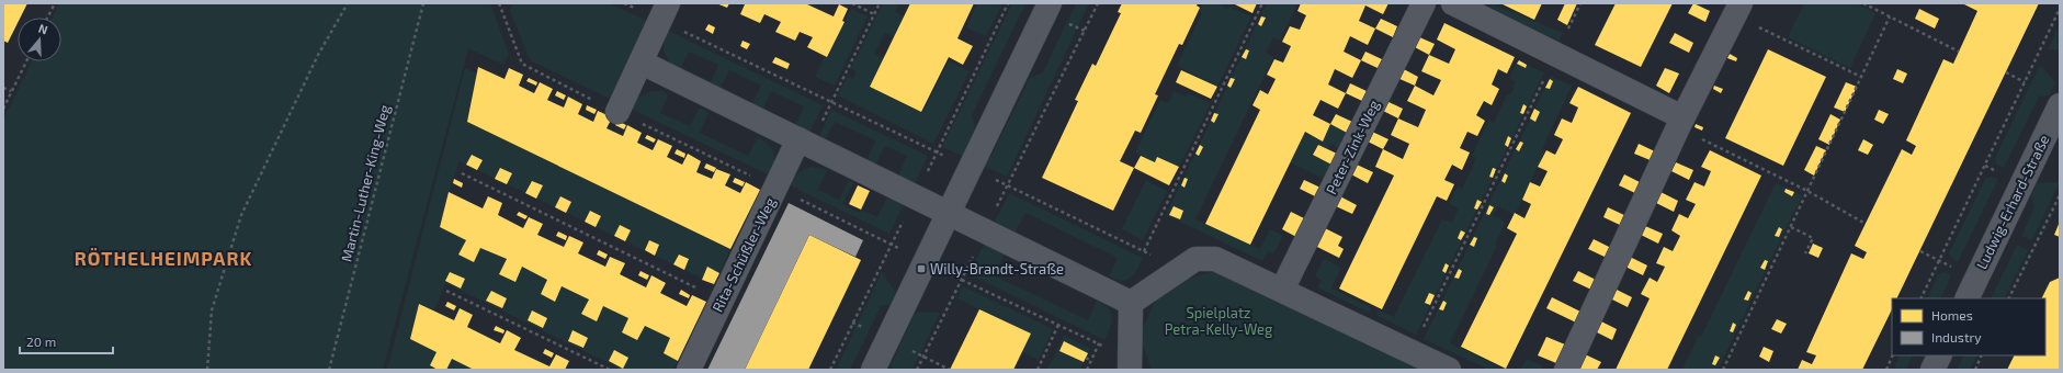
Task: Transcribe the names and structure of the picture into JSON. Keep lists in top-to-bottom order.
{
  "streets": {
    "street": ["Peter-Zink-Weg", "Ludwig-Erhard-Straße", "Rita-Schüßler-Weg"],
    "path": ["Martin-Luther-King-Weg"]
  },
  "districts": ["RÖTHELHEIMPARK"],
  "parks": ["Spielplatz Petra-Kelly-Weg"],
  "places": {
    "transit": ["Willy-Brandt-Straße"]
  },
  "legend": ["Homes", "Industry"],
  "scale_bar": "20 m",
  "north": "top"
}
